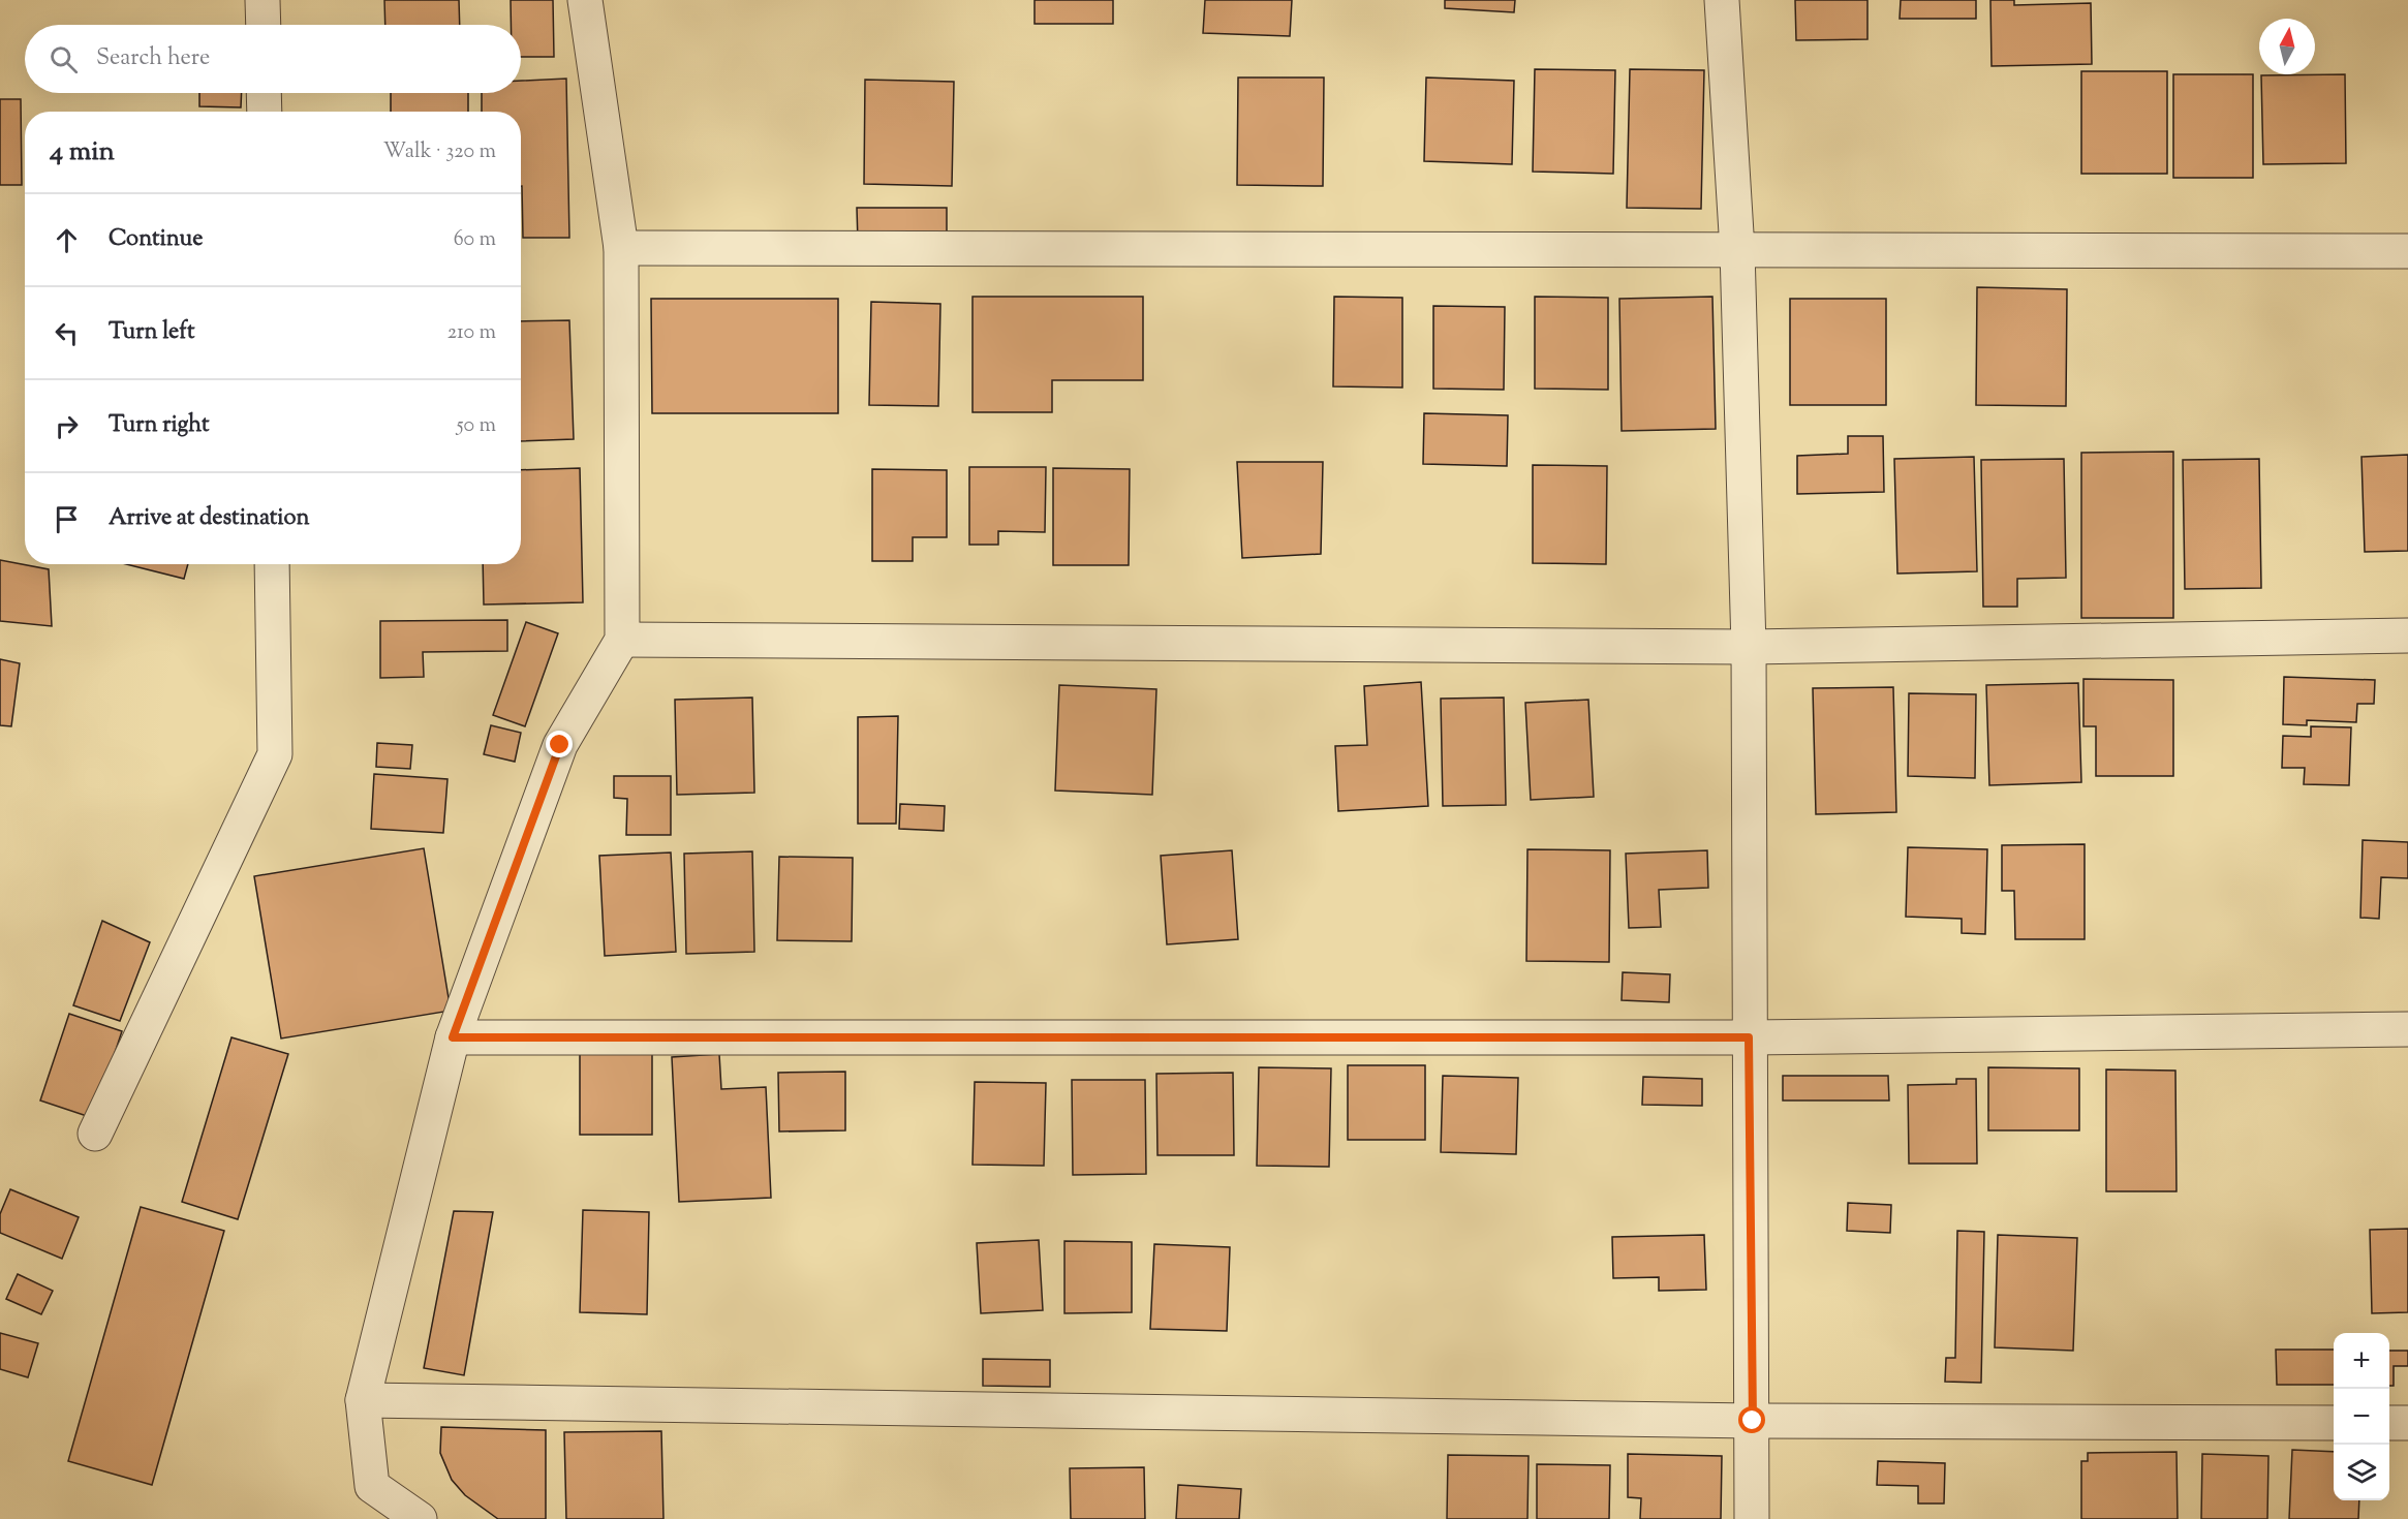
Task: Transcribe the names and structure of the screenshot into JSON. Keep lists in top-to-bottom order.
{
  "north": "top",
  "page": {
    "search": "Search here",
    "heading": ["4 min", "Walk · 320 m"],
    "list": [
      ["Continue", "60 m"],
      ["Turn left", "210 m"],
      ["Turn right", "50 m"],
      "Arrive at destination"
    ],
    "map_buttons": ["+", "−"]
  }
}
